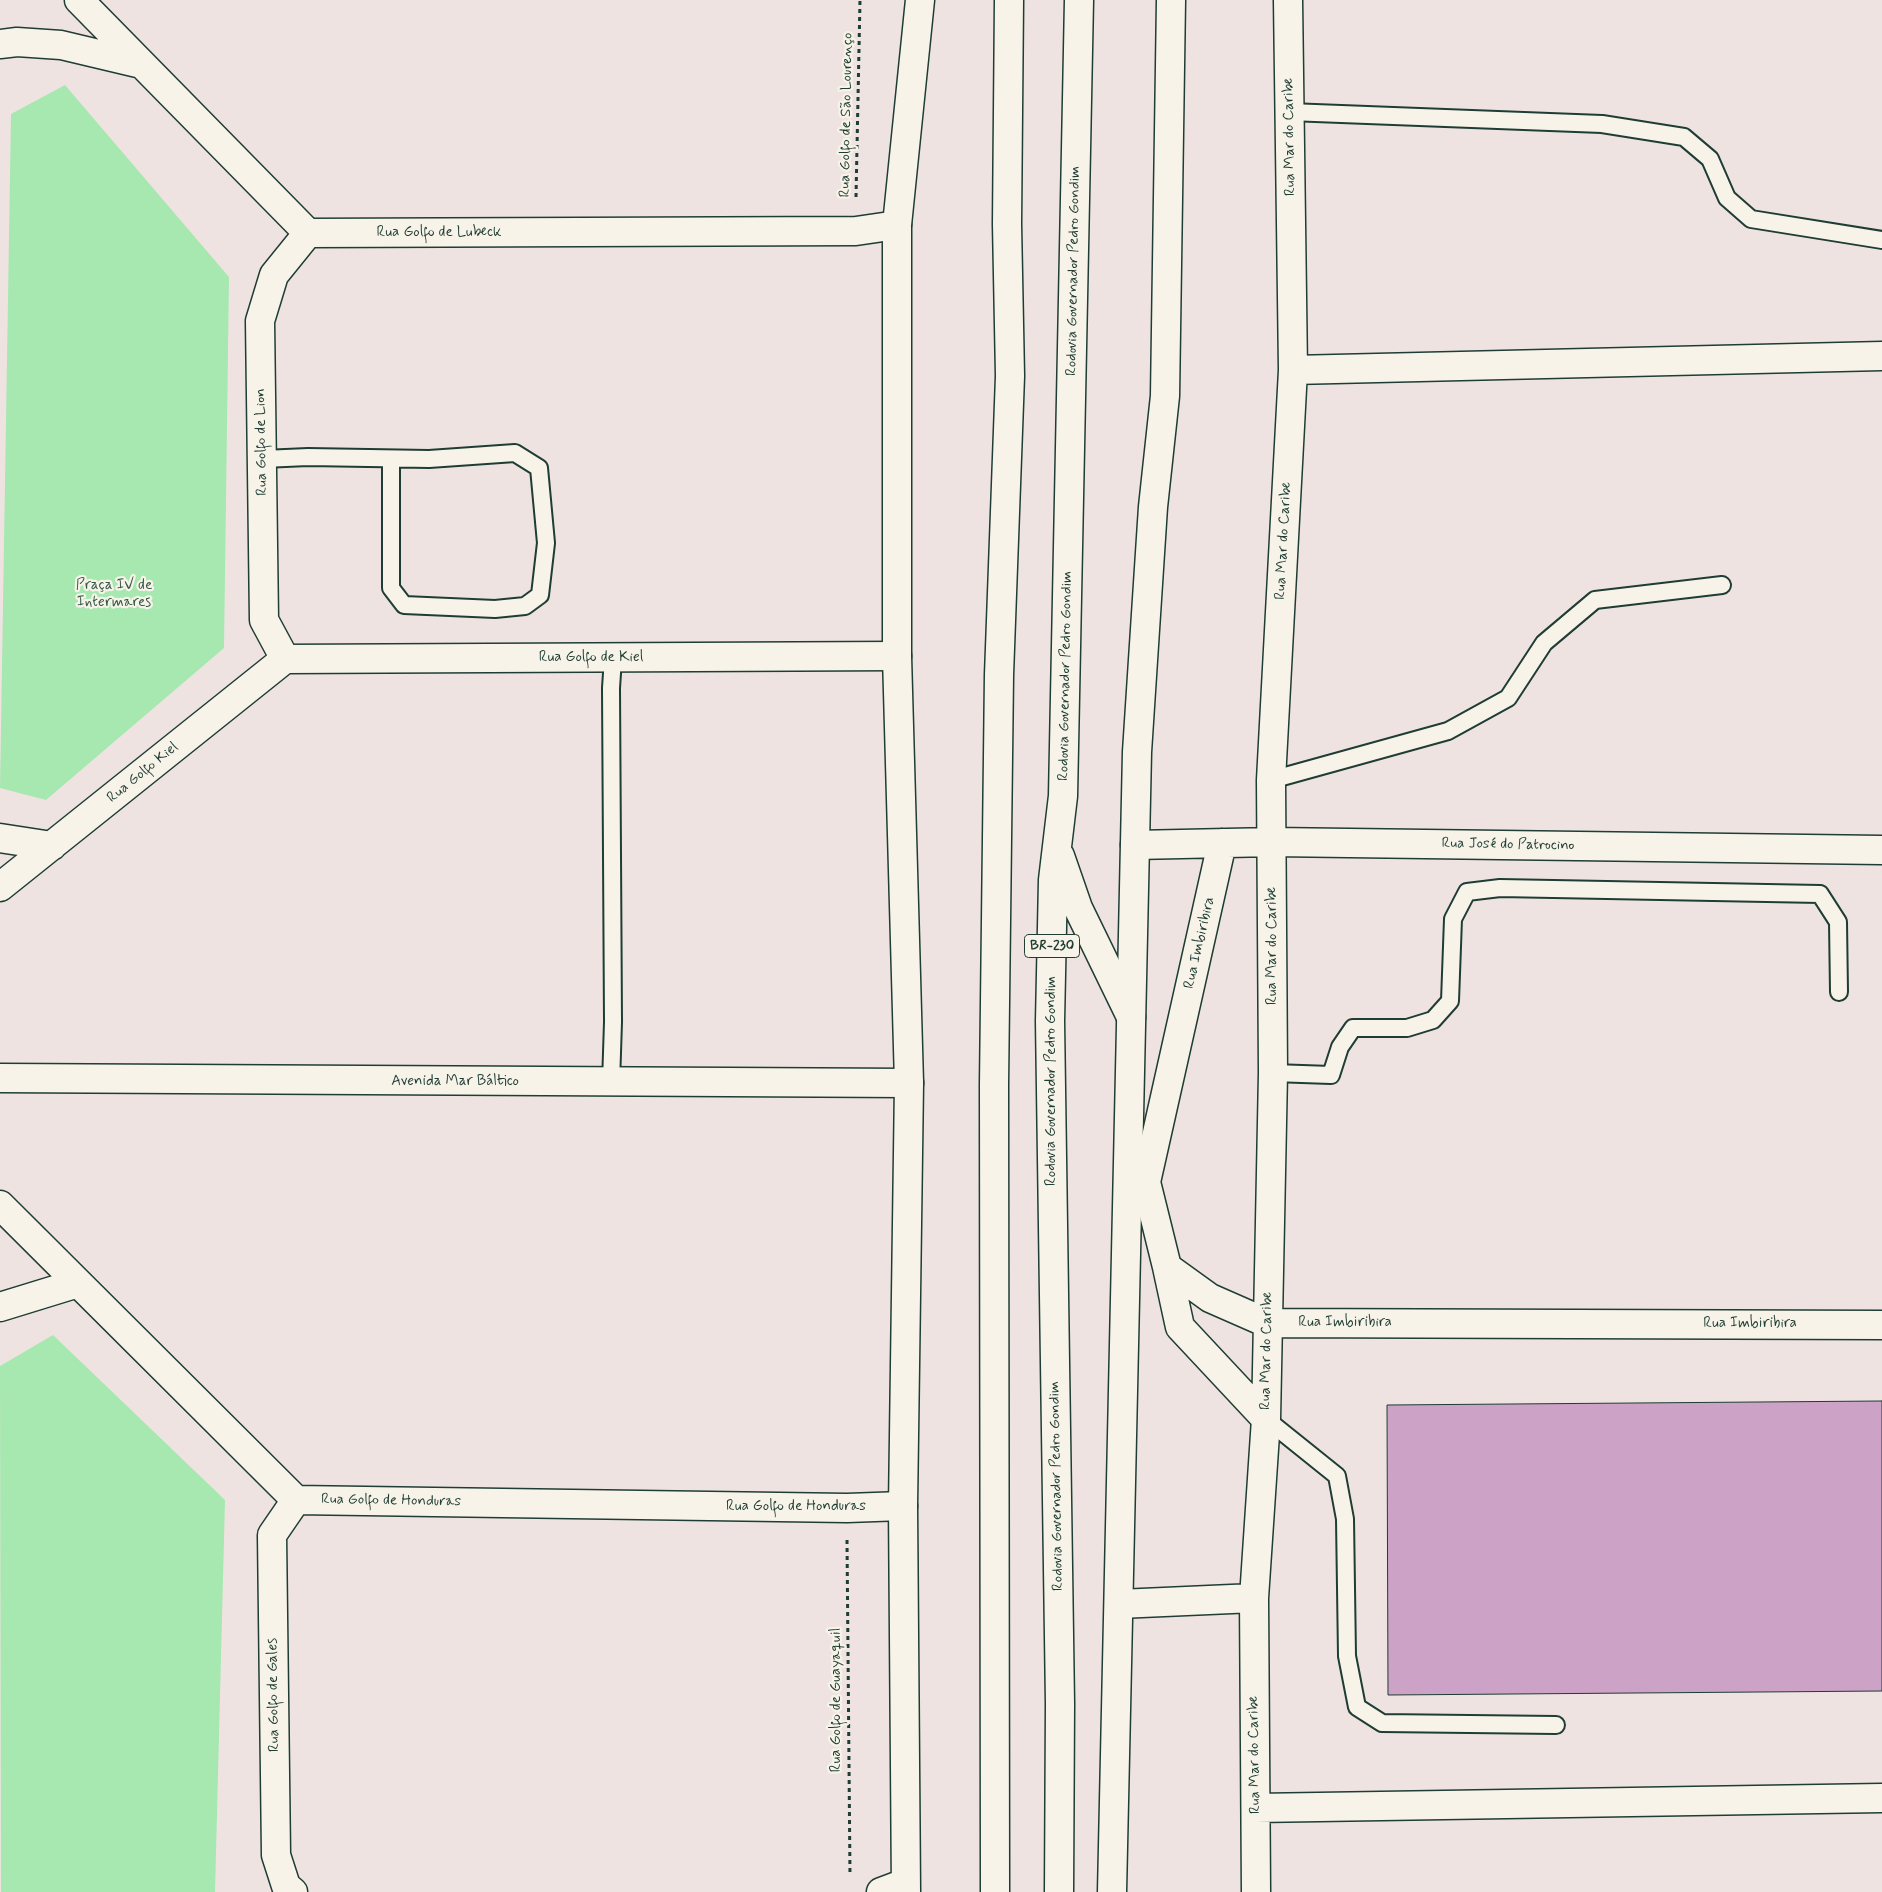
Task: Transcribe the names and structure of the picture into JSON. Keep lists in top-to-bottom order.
{
  "streets": {
    "main road": [
      "Rua Mar do Caribe",
      "Rua Golfo de Lubeck",
      "Rodovia Governador Pedro Gondim",
      "Rua Golfo de Lion",
      "Rua Golfo de Kiel",
      "Rua Golfo Kiel",
      "Rua José do Patrocino",
      "Rua Imbiribira",
      "BR-230",
      "Avenida Mar Báltico",
      "Rua Golfo de Honduras",
      "Rua Golfo de Gales"
    ],
    "path": ["Rua Golfo de São Lourenço", "Rua Golfo de Guayaquil"]
  },
  "crossings": [
    ["Rua Golfo de São Lourenço", "Rua Golfo de Lubeck"],
    ["Rua Mar do Caribe", "Rua José do Patrocino"],
    ["Rua Mar do Caribe", "Rua Imbiribira"],
    ["Rua Golfo de Lubeck", "Rua Golfo de Lion"],
    ["Rua Golfo de Lion", "Rua Golfo de Kiel"],
    ["Rua Golfo de Lion", "Rua Golfo Kiel"],
    ["Rua Golfo de Kiel", "Rua Golfo Kiel"],
    ["Rua José do Patrocino", "Rua Imbiribira"],
    ["Rua Golfo de Honduras", "Rua Golfo de Gales"],
    ["Rua Golfo de Honduras", "Rua Golfo de Guayaquil"]
  ],
  "parks": ["Praça IV de Intermares"]
}
